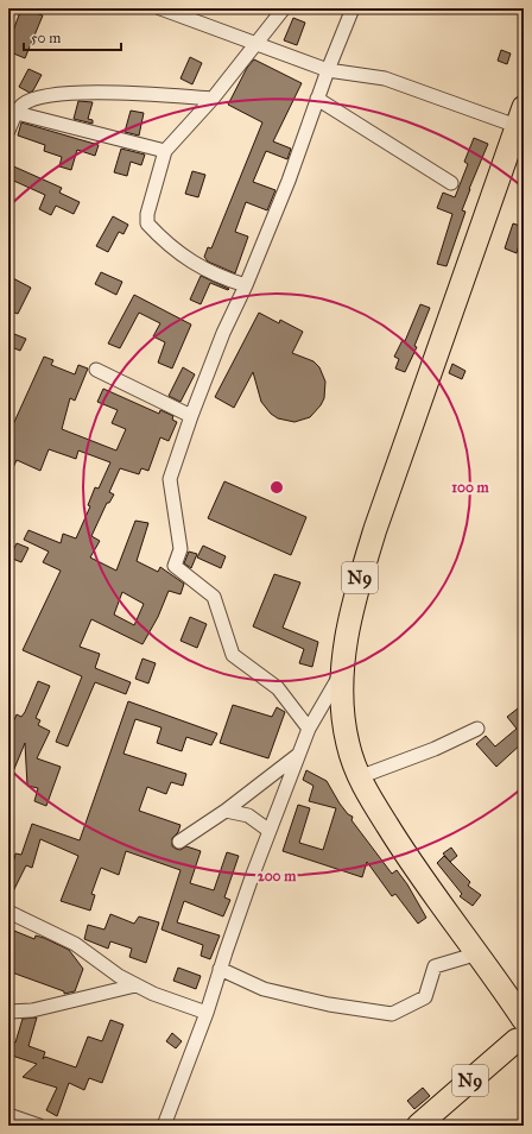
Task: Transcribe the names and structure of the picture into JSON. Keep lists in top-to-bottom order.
{
  "streets": {
    "highway": ["N9"]
  },
  "scale_bar": "50 m",
  "rings": ["100 m", "200 m"]
}
